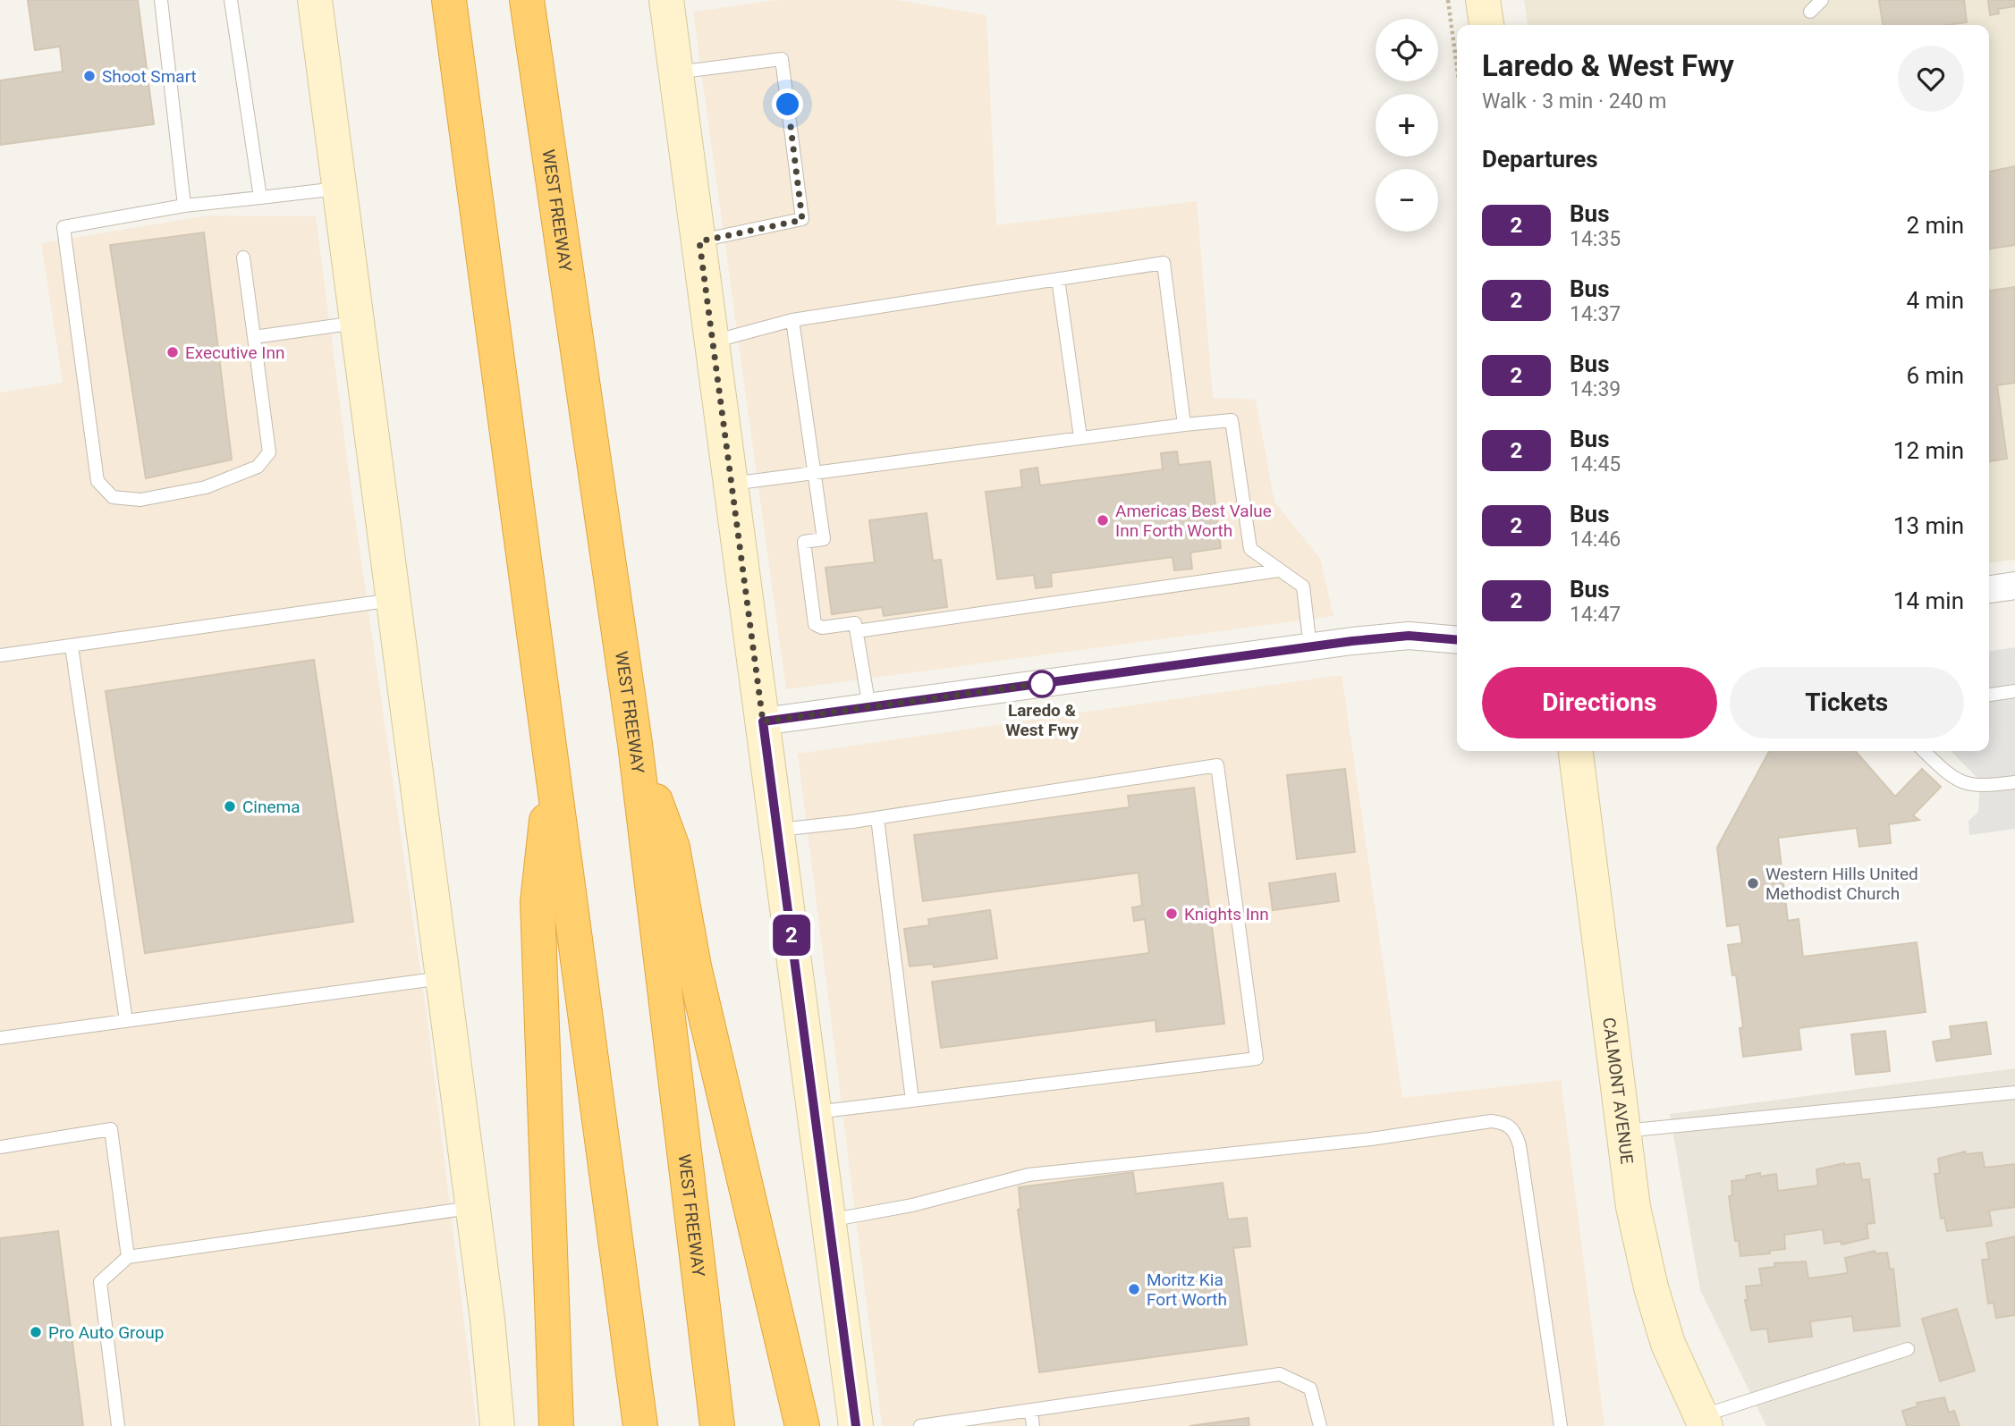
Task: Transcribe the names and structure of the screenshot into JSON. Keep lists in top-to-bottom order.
{
  "streets": {
    "highway": ["WEST FREEWAY"],
    "main road": ["CALMONT AVENUE"]
  },
  "places": [
    "Shoot Smart",
    "Executive Inn",
    "Americas Best Value Inn Forth Worth",
    "Laredo & West Fwy",
    "Cinema",
    "Western Hills United Methodist Church",
    "Knights Inn",
    "Moritz Kia Fort Worth",
    "Pro Auto Group"
  ],
  "lines": ["bus line 2"],
  "page": {
    "on_map": "2",
    "map_buttons": ["+", "−"],
    "heading": [
      ["Laredo & West Fwy", "Walk · 3 min · 240 m"],
      "Departures"
    ],
    "list": [
      {
        "mark": "2",
        "name": "Bus",
        "note": "14:35",
        "value": "2 min"
      },
      {
        "mark": "2",
        "name": "Bus",
        "note": "14:37",
        "value": "4 min"
      },
      {
        "mark": "2",
        "name": "Bus",
        "note": "14:39",
        "value": "6 min"
      },
      {
        "mark": "2",
        "name": "Bus",
        "note": "14:45",
        "value": "12 min"
      },
      {
        "mark": "2",
        "name": "Bus",
        "note": "14:46",
        "value": "13 min"
      },
      {
        "mark": "2",
        "name": "Bus",
        "note": "14:47",
        "value": "14 min"
      }
    ],
    "buttons": ["Directions", "Tickets"]
  }
}
